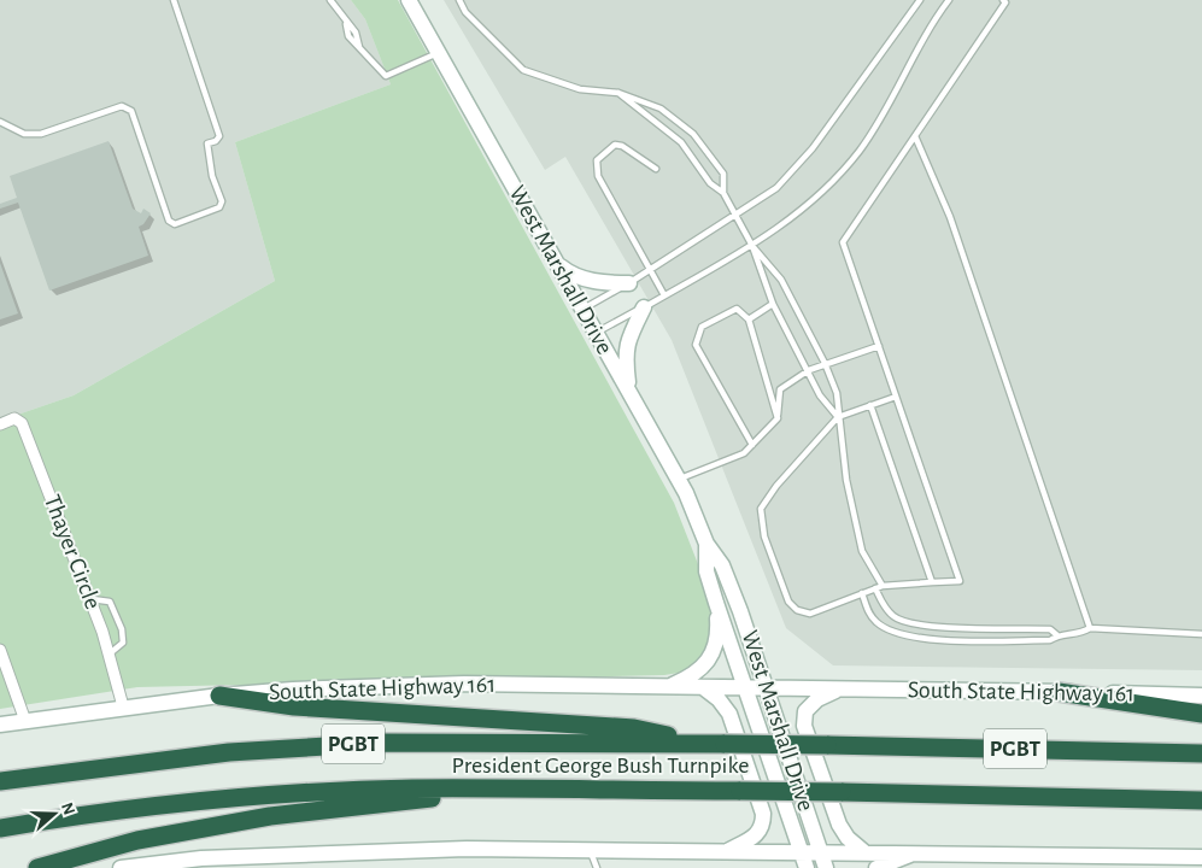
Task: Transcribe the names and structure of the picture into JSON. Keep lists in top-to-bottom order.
{
  "streets": {
    "highway": ["PGBT", "President George Bush Turnpike"],
    "main road": ["West Marshall Drive", "South State Highway 161"],
    "street": ["Thayer Circle"]
  },
  "crossings": [
    ["West Marshall Drive", "South State Highway 161"],
    ["Thayer Circle", "South State Highway 161"]
  ],
  "north": "right"
}
